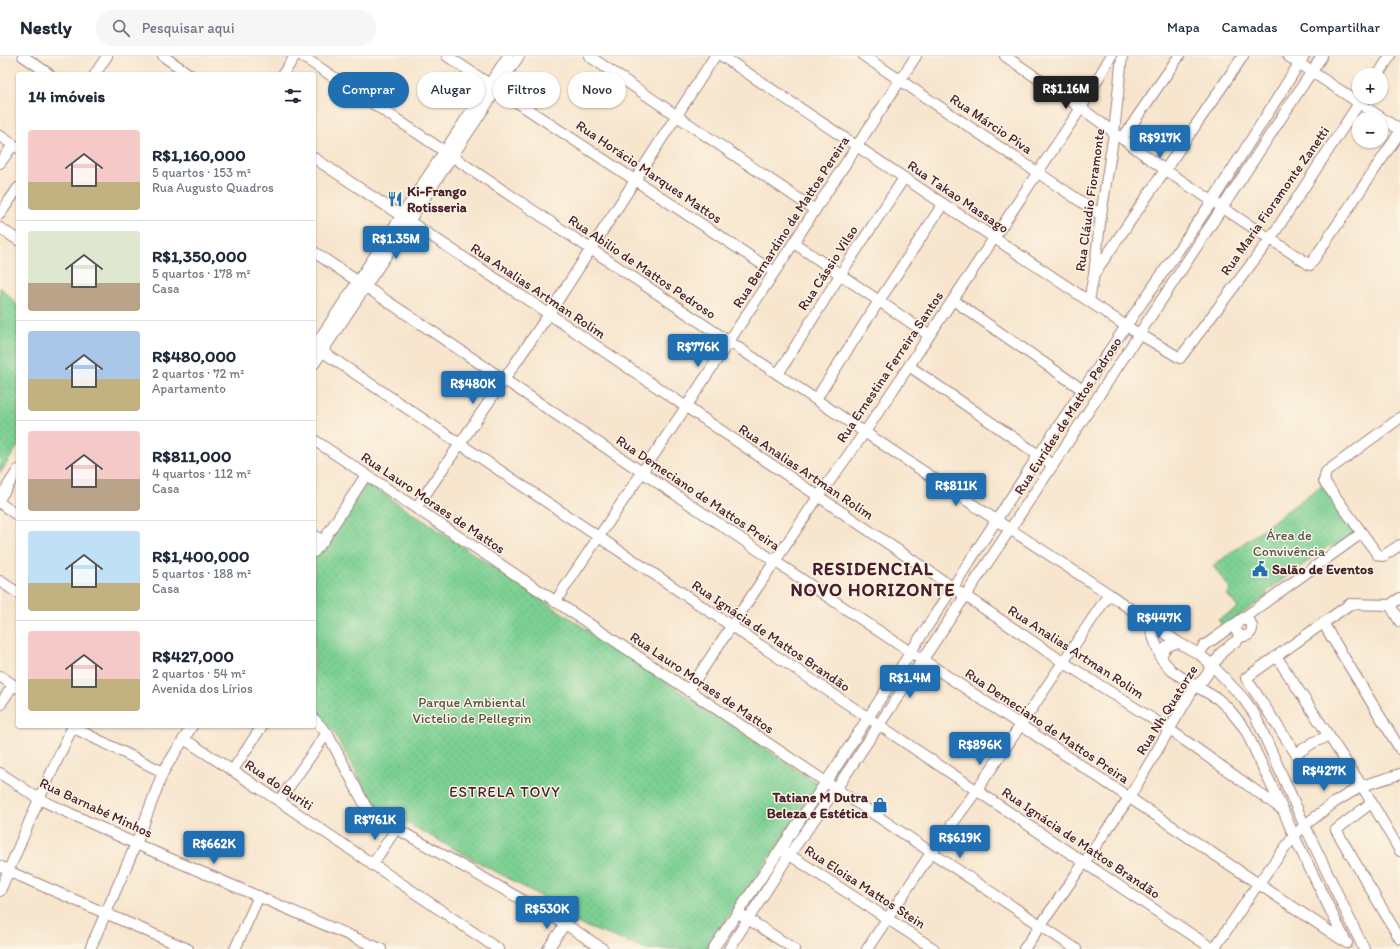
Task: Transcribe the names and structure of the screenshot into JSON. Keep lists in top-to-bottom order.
{
  "streets": {
    "street": [
      "Rua Márcio Piva",
      "Rua Horácio Marques Mattos",
      "Rua Takao Massago",
      "Rua Cláudio Fioramonte",
      "Rua Maria Fioramonte Zanetti",
      "Rua Bernardino de Mattos Pereira",
      "Rua Abilio de Mattos Pedroso",
      "Rua Cássio Vilso",
      "Rua Analias Artman Rolim",
      "Rua Ernestina Ferreira Santos",
      "Rua Eurídes de Mattos Pedroso",
      "Rua Demeciano de Mattos Preira",
      "Rua Lauro Moraes de Mattos",
      "Rua Ignácia de Mattos Brandão",
      "Rua Nh Quatorze",
      "Rua do Buriti",
      "Rua Barnabé Minhos",
      "Rua Eloisa Mattos Stein"
    ]
  },
  "crossings": [
    ["Rua Márcio Piva", "Rua Cláudio Fioramonte"],
    ["Rua Márcio Piva", "Rua Bernardino de Mattos Pereira"],
    ["Rua Márcio Piva", "Rua Ernestina Ferreira Santos"],
    ["Rua Horácio Marques Mattos", "Rua Bernardino de Mattos Pereira"],
    ["Rua Takao Massago", "Rua Cláudio Fioramonte"],
    ["Rua Takao Massago", "Rua Maria Fioramonte Zanetti"],
    ["Rua Takao Massago", "Rua Bernardino de Mattos Pereira"],
    ["Rua Takao Massago", "Rua Cássio Vilso"],
    ["Rua Takao Massago", "Rua Ernestina Ferreira Santos"],
    ["Rua Takao Massago", "Rua Eurídes de Mattos Pedroso"],
    ["Rua Bernardino de Mattos Pereira", "Rua Abilio de Mattos Pedroso"],
    ["Rua Bernardino de Mattos Pereira", "Rua Analias Artman Rolim"],
    ["Rua Bernardino de Mattos Pereira", "Rua Demeciano de Mattos Preira"],
    ["Rua Bernardino de Mattos Pereira", "Rua Lauro Moraes de Mattos"],
    ["Rua Bernardino de Mattos Pereira", "Rua Ignácia de Mattos Brandão"],
    ["Rua Abilio de Mattos Pedroso", "Rua Cássio Vilso"],
    ["Rua Abilio de Mattos Pedroso", "Rua Ernestina Ferreira Santos"],
    ["Rua Abilio de Mattos Pedroso", "Rua Eurídes de Mattos Pedroso"],
    ["Rua Abilio de Mattos Pedroso", "Rua Nh Quatorze"],
    ["Rua Analias Artman Rolim", "Rua Ernestina Ferreira Santos"],
    ["Rua Analias Artman Rolim", "Rua Eurídes de Mattos Pedroso"],
    ["Rua Analias Artman Rolim", "Rua Nh Quatorze"],
    ["Rua Ernestina Ferreira Santos", "Rua Demeciano de Mattos Preira"],
    ["Rua Ernestina Ferreira Santos", "Rua Lauro Moraes de Mattos"],
    ["Rua Ernestina Ferreira Santos", "Rua Ignácia de Mattos Brandão"],
    ["Rua Eurídes de Mattos Pedroso", "Rua Demeciano de Mattos Preira"],
    ["Rua Eurídes de Mattos Pedroso", "Rua Lauro Moraes de Mattos"],
    ["Rua Eurídes de Mattos Pedroso", "Rua Ignácia de Mattos Brandão"],
    ["Rua Eurídes de Mattos Pedroso", "Rua Eloisa Mattos Stein"],
    ["Rua Demeciano de Mattos Preira", "Rua Nh Quatorze"],
    ["Rua Lauro Moraes de Mattos", "Rua Nh Quatorze"],
    ["Rua Ignácia de Mattos Brandão", "Rua Nh Quatorze"]
  ],
  "districts": ["RESIDENCIAL NOVO HORIZONTE", "ESTRELA TOVY"],
  "parks": ["Área de Convivência", "Parque Ambiental Victelio de Pellegrin"],
  "places": {
    "restaurant": ["Ki-Frango Rotisseria"],
    "public building": ["Salão de Eventos"],
    "shop": ["Tatiane M Dutra Beleza e Estética"]
  },
  "page": {
    "header": "Nestly",
    "search": "Pesquisar aqui",
    "nav": ["Mapa", "Camadas", "Compartilhar"],
    "map_buttons": ["+", "−"],
    "chip": [
      "Comprar",
      "Alugar",
      "Filtros",
      "Novo"
    ],
    "heading": "14 imóveis",
    "price": [
      "R$1.16M",
      "R$917K",
      "R$1.35M",
      "R$776K",
      "R$480K",
      "R$811K",
      "R$447K",
      "R$1.4M",
      "R$896K",
      "R$427K",
      "R$761K",
      "R$619K",
      "R$662K",
      "R$530K"
    ],
    "list": [
      {
        "name": "R$1,160,000",
        "note": "5 quartos · 153 m² · Rua Augusto Quadros"
      },
      {
        "name": "R$1,350,000",
        "note": "5 quartos · 178 m² · Casa"
      },
      {
        "name": "R$480,000",
        "note": "2 quartos · 72 m² · Apartamento"
      },
      {
        "name": "R$811,000",
        "note": "4 quartos · 112 m² · Casa"
      },
      {
        "name": "R$1,400,000",
        "note": "5 quartos · 188 m² · Casa"
      },
      {
        "name": "R$427,000",
        "note": "2 quartos · 54 m² · Avenida dos Lírios"
      }
    ]
  }
}
